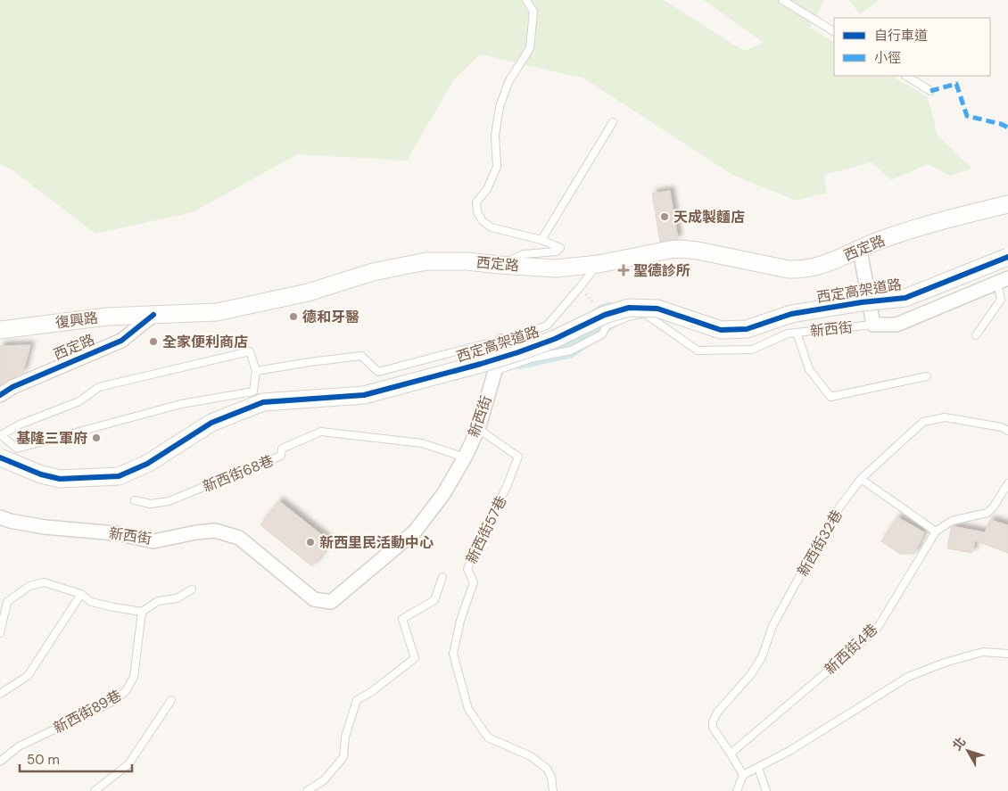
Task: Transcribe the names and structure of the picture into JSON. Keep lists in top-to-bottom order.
{
  "streets": {
    "street": [
      "西定路",
      "西定高架道路",
      "復興路",
      "新西街"
    ],
    "lane": [
      "新西街68巷",
      "新西街57巷",
      "新西街32巷",
      "新西街4巷",
      "新西街89巷"
    ]
  },
  "crossings": [
    ["西定路", "復興路"],
    ["新西街", "新西街68巷"],
    ["新西街", "新西街57巷"],
    ["新西街32巷", "新西街4巷"]
  ],
  "places": {
    "other": [
      "天成製麵店",
      "德和牙醫",
      "全家便利商店",
      "基隆三軍府",
      "新西里民活動中心"
    ],
    "health": ["聖德診所"]
  },
  "legend": ["自行車道", "小徑"],
  "scale_bar": "50 m",
  "north": "top left"
}
